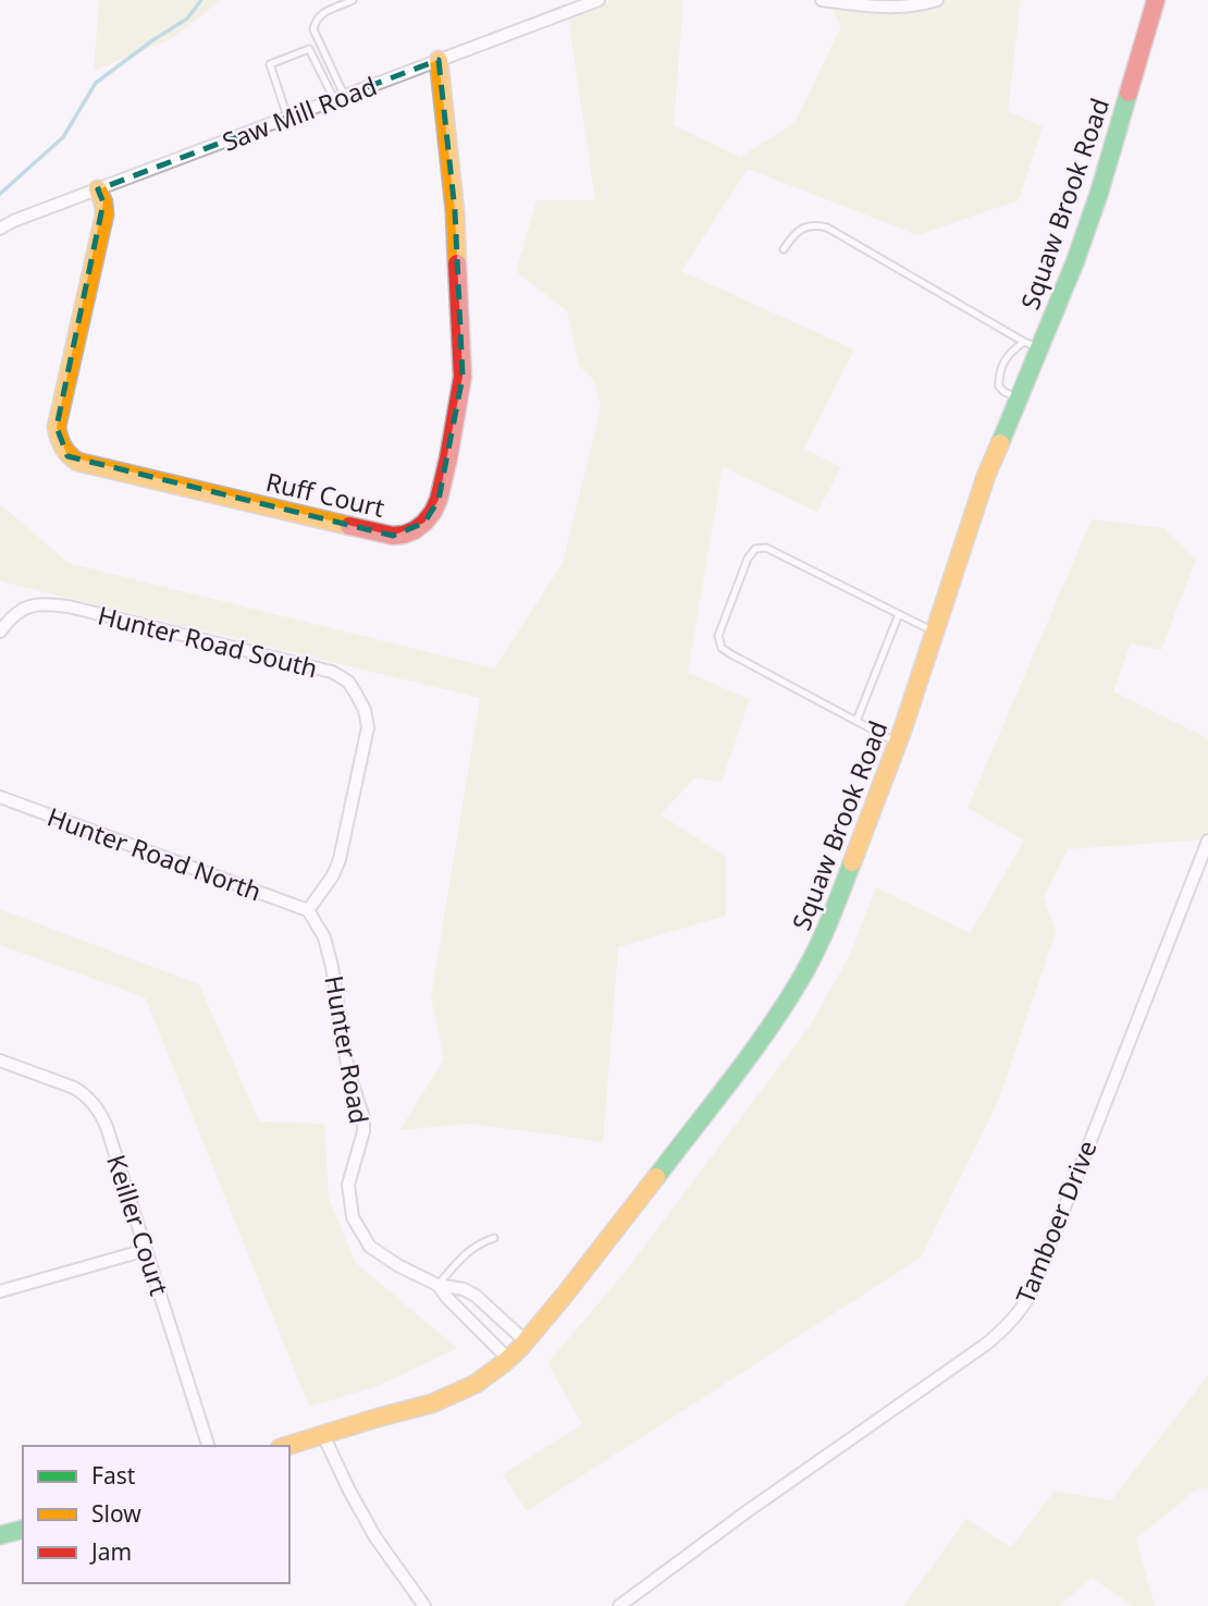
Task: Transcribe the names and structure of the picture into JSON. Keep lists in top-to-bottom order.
{
  "streets": {
    "street": [
      "Saw Mill Road",
      "Squaw Brook Road",
      "Ruff Court",
      "Hunter Road South",
      "Hunter Road North",
      "Hunter Road",
      "Tamboer Drive",
      "Keiller Court"
    ]
  },
  "crossings": [
    ["Saw Mill Road", "Ruff Court"],
    ["Squaw Brook Road", "Hunter Road"],
    ["Hunter Road South", "Hunter Road North"],
    ["Hunter Road South", "Hunter Road"],
    ["Hunter Road North", "Hunter Road"]
  ],
  "legend": ["Fast", "Slow", "Jam"]
}
